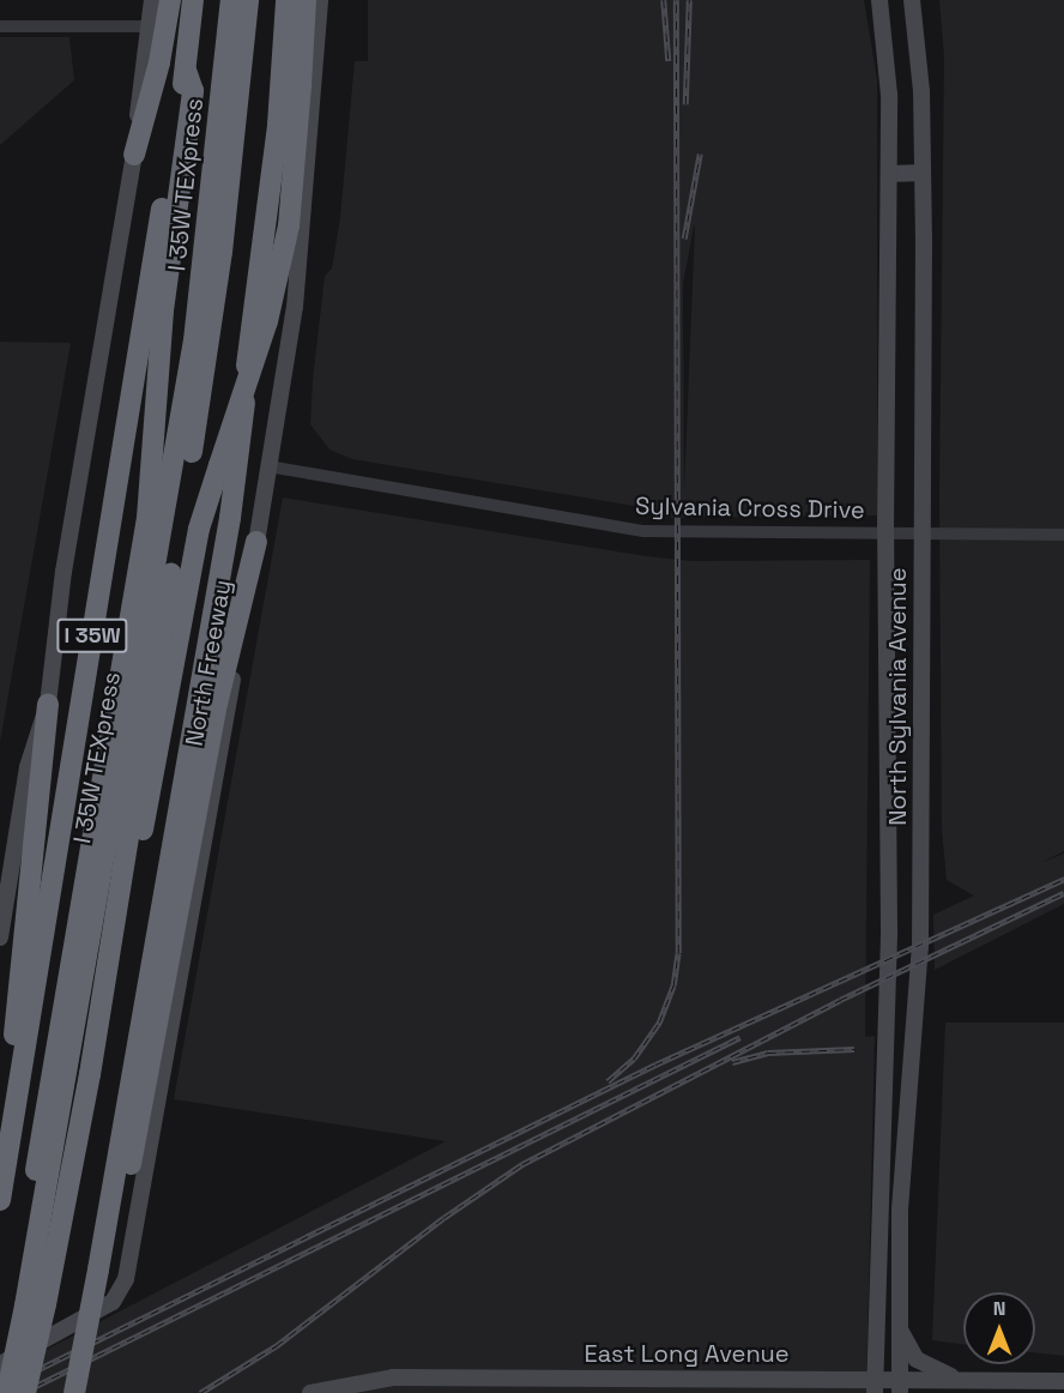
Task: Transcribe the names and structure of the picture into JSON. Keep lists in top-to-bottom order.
{
  "streets": {
    "highway": ["I 35W TEXpress", "I 35W", "North Freeway"],
    "main road": ["North Sylvania Avenue", "East Long Avenue"],
    "street": ["Sylvania Cross Drive"]
  },
  "crossings": [
    ["Sylvania Cross Drive", "North Freeway"],
    ["Sylvania Cross Drive", "North Sylvania Avenue"],
    ["North Sylvania Avenue", "East Long Avenue"]
  ],
  "north": "top"
}
